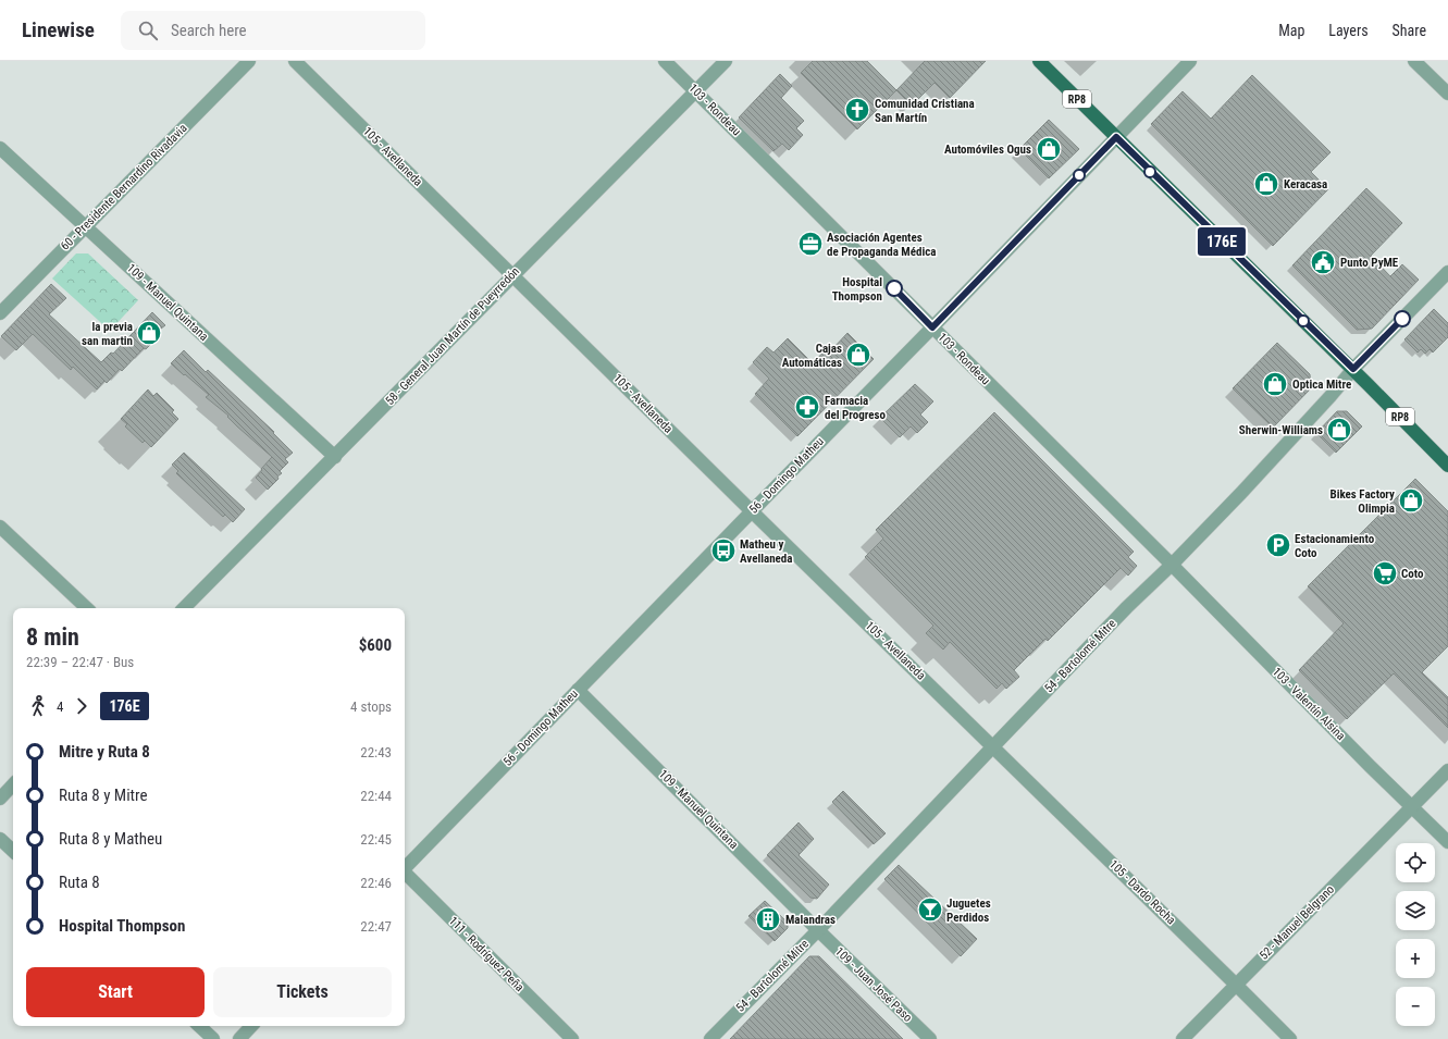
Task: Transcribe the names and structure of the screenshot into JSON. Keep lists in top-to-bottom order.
{
  "streets": {
    "main road": ["RP8"],
    "street": [
      "103 - Rondeau",
      "105 - Avellaneda",
      "60 - Presidente Bernardino Rivadavia",
      "109 - Manuel Quintana",
      "58 - General Juan Martín de Pueyrredón",
      "56 - Domingo Matheu",
      "54 - Bartolomé Mitre",
      "103 - Valentín Alsina",
      "105 - Dardo Rocha",
      "52 - Manuel Belgrano",
      "111 - Rodríguez Peña",
      "109 - Juan José Paso"
    ]
  },
  "crossings": [
    ["RP8", "56 - Domingo Matheu"],
    ["RP8", "54 - Bartolomé Mitre"],
    ["103 - Rondeau", "58 - General Juan Martín de Pueyrredón"],
    ["103 - Rondeau", "56 - Domingo Matheu"],
    ["103 - Rondeau", "54 - Bartolomé Mitre"],
    ["103 - Rondeau", "103 - Valentín Alsina"],
    ["105 - Avellaneda", "58 - General Juan Martín de Pueyrredón"],
    ["105 - Avellaneda", "56 - Domingo Matheu"],
    ["105 - Avellaneda", "54 - Bartolomé Mitre"],
    ["105 - Avellaneda", "105 - Dardo Rocha"],
    ["60 - Presidente Bernardino Rivadavia", "109 - Manuel Quintana"],
    ["109 - Manuel Quintana", "58 - General Juan Martín de Pueyrredón"],
    ["109 - Manuel Quintana", "56 - Domingo Matheu"],
    ["109 - Manuel Quintana", "54 - Bartolomé Mitre"],
    ["109 - Manuel Quintana", "109 - Juan José Paso"],
    ["54 - Bartolomé Mitre", "103 - Valentín Alsina"],
    ["54 - Bartolomé Mitre", "105 - Dardo Rocha"],
    ["54 - Bartolomé Mitre", "109 - Juan José Paso"],
    ["103 - Valentín Alsina", "52 - Manuel Belgrano"],
    ["105 - Dardo Rocha", "52 - Manuel Belgrano"]
  ],
  "places": {
    "church": ["Comunidad Cristiana San Martín"],
    "shop": [
      "Automóviles Ogus",
      "Keracasa",
      "la previa san martin",
      "Cajas Automáticas",
      "Optica Mitre",
      "Sherwin-Williams",
      "Bikes Factory Olimpia"
    ],
    "office": ["Asociación Agentes de Propaganda Médica"],
    "public building": ["Punto PyME"],
    "other": ["Hospital Thompson"],
    "pharmacy": ["Farmacia del Progreso"],
    "parking": ["Estacionamiento Coto"],
    "bus stop": ["Matheu y Avellaneda"],
    "supermarket": ["Coto"],
    "bar": ["Juguetes Perdidos"],
    "building": ["Malandras"]
  },
  "lines": ["bus line 176E"],
  "page": {
    "header": "Linewise",
    "search": "Search here",
    "nav": ["Map", "Layers", "Share"],
    "on_map": "176E",
    "heading": ["8 min", "22:39 – 22:47 · Bus", "$600"],
    "legs": ["4", "176E", "4 stops"],
    "list": [
      {
        "name": "Mitre y Ruta 8",
        "value": "22:43"
      },
      {
        "name": "Ruta 8 y Mitre",
        "value": "22:44"
      },
      {
        "name": "Ruta 8 y Matheu",
        "value": "22:45"
      },
      {
        "name": "Ruta 8",
        "value": "22:46"
      },
      {
        "name": "Hospital Thompson",
        "value": "22:47"
      }
    ],
    "map_buttons": ["+", "−"],
    "buttons": ["Start", "Tickets"]
  }
}
